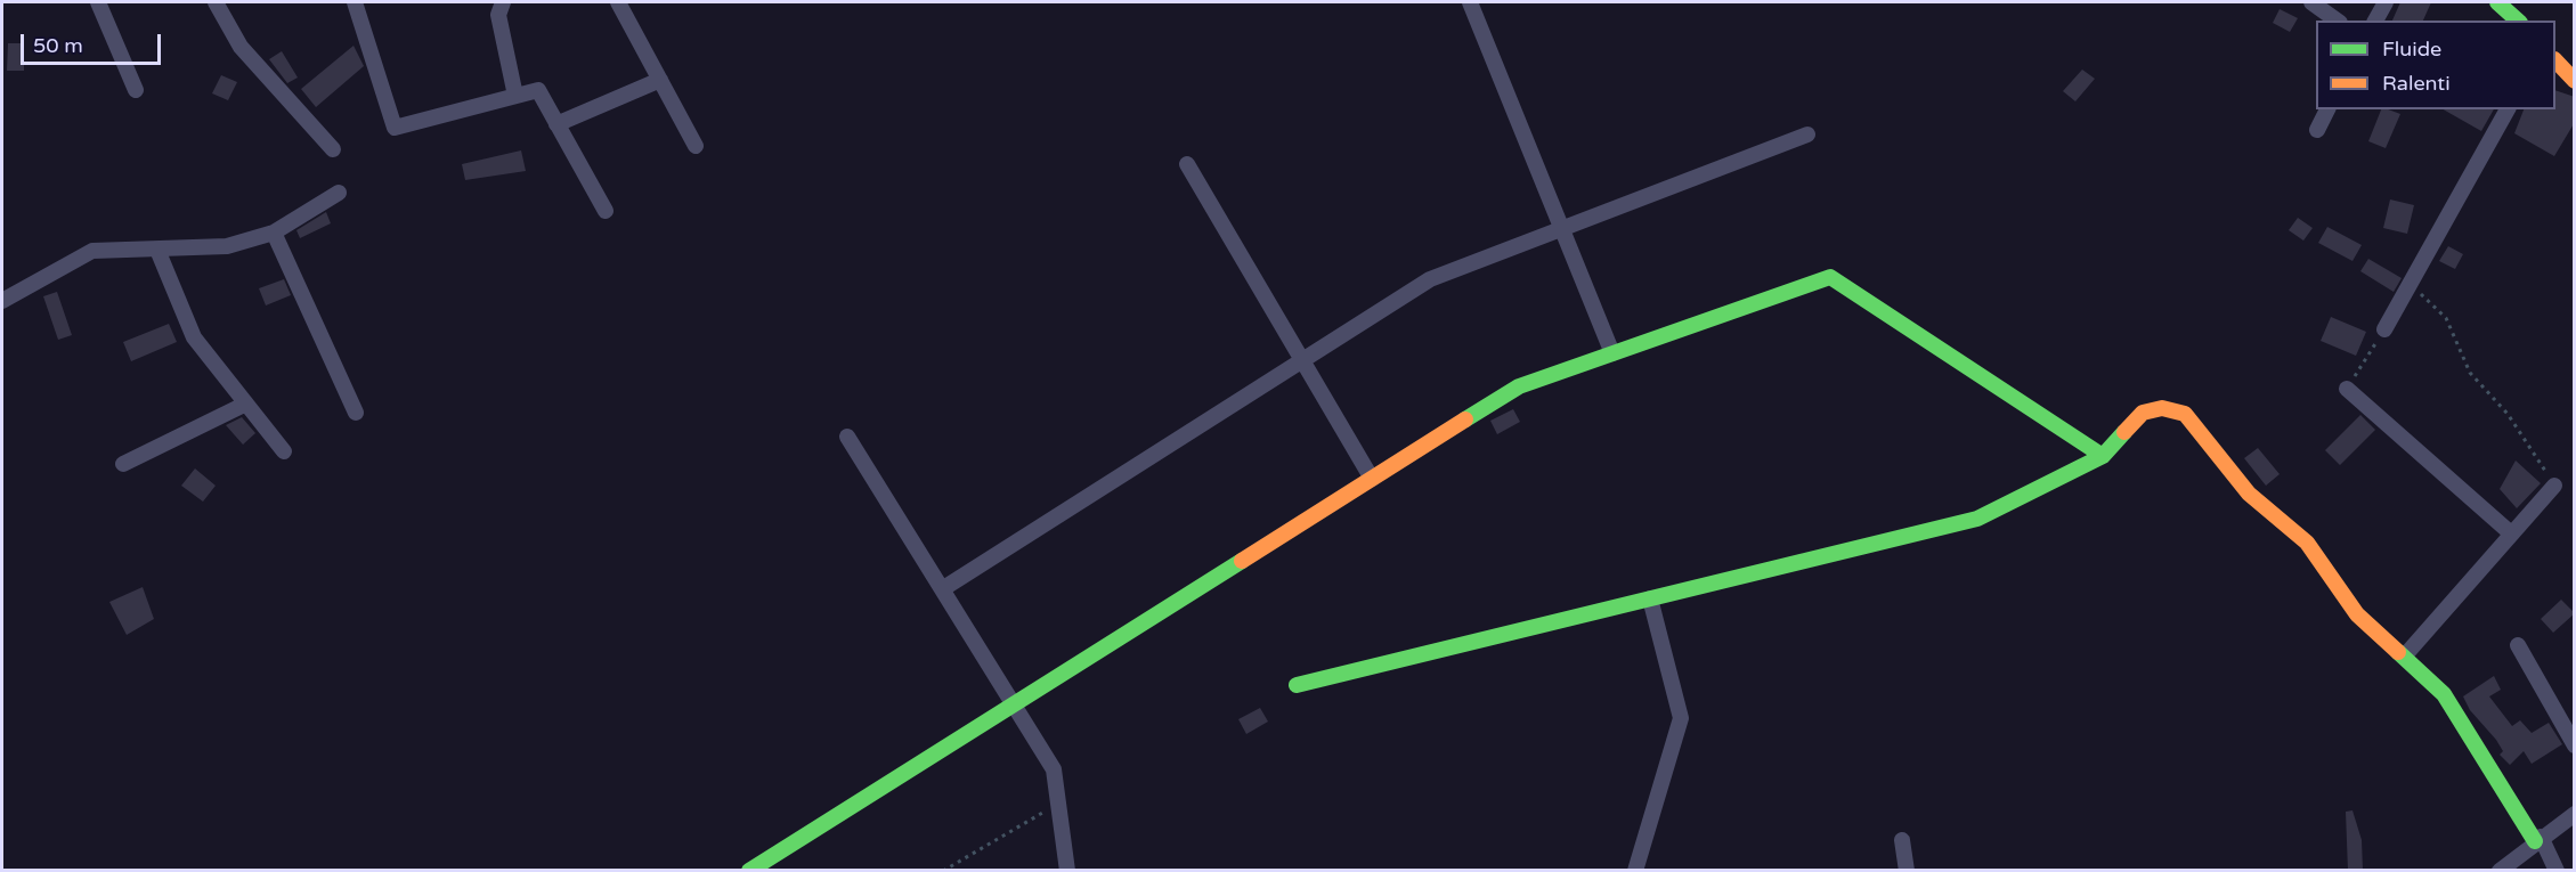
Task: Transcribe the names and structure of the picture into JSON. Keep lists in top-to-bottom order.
{
  "legend": ["Fluide", "Ralenti"],
  "scale_bar": "50 m"
}
